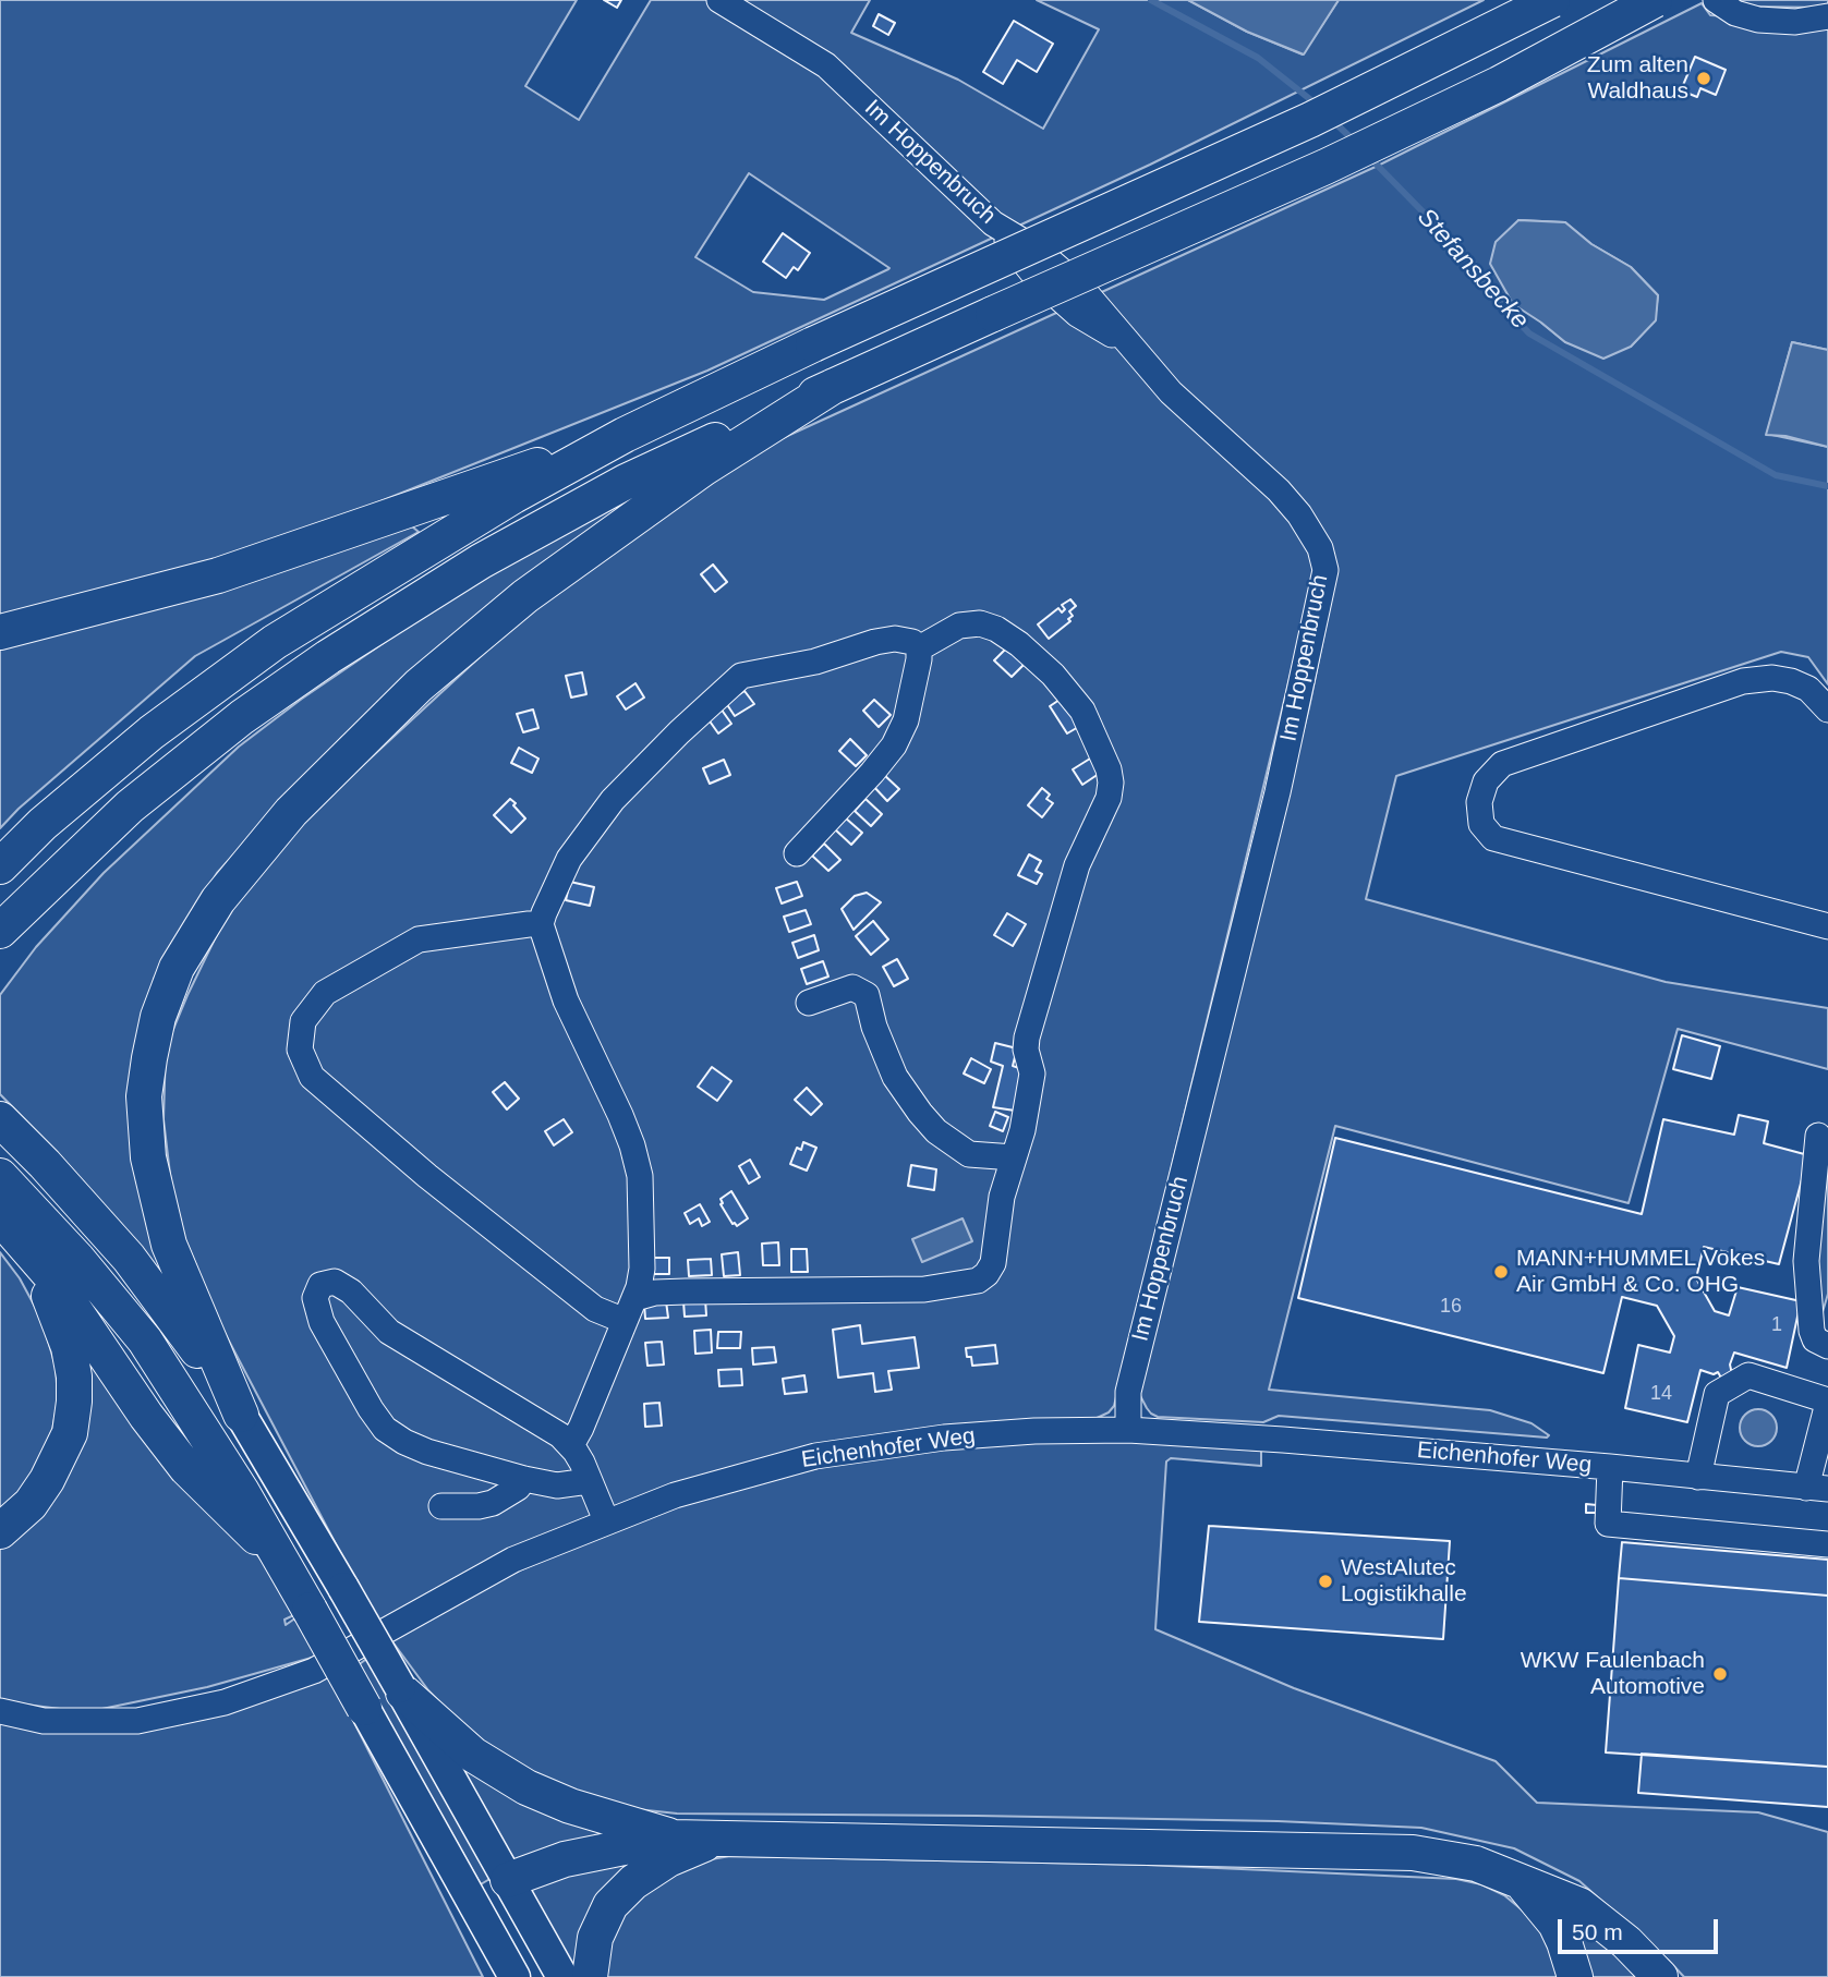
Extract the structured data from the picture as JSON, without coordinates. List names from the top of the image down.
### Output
{
  "streets": {
    "street": ["Im Hoppenbruch", "Eichenhofer Weg"]
  },
  "crossings": [
    ["Im Hoppenbruch", "Eichenhofer Weg"]
  ],
  "water": ["Stefansbecke"],
  "places": [
    "Zum alten Waldhaus",
    "MANN+HUMMEL Vokes Air GmbH & Co. OHG",
    "WestAlutec Logistikhalle",
    "WKW Faulenbach Automotive"
  ],
  "house_numbers": ["16", "1", "14"],
  "scale_bar": "50 m"
}
